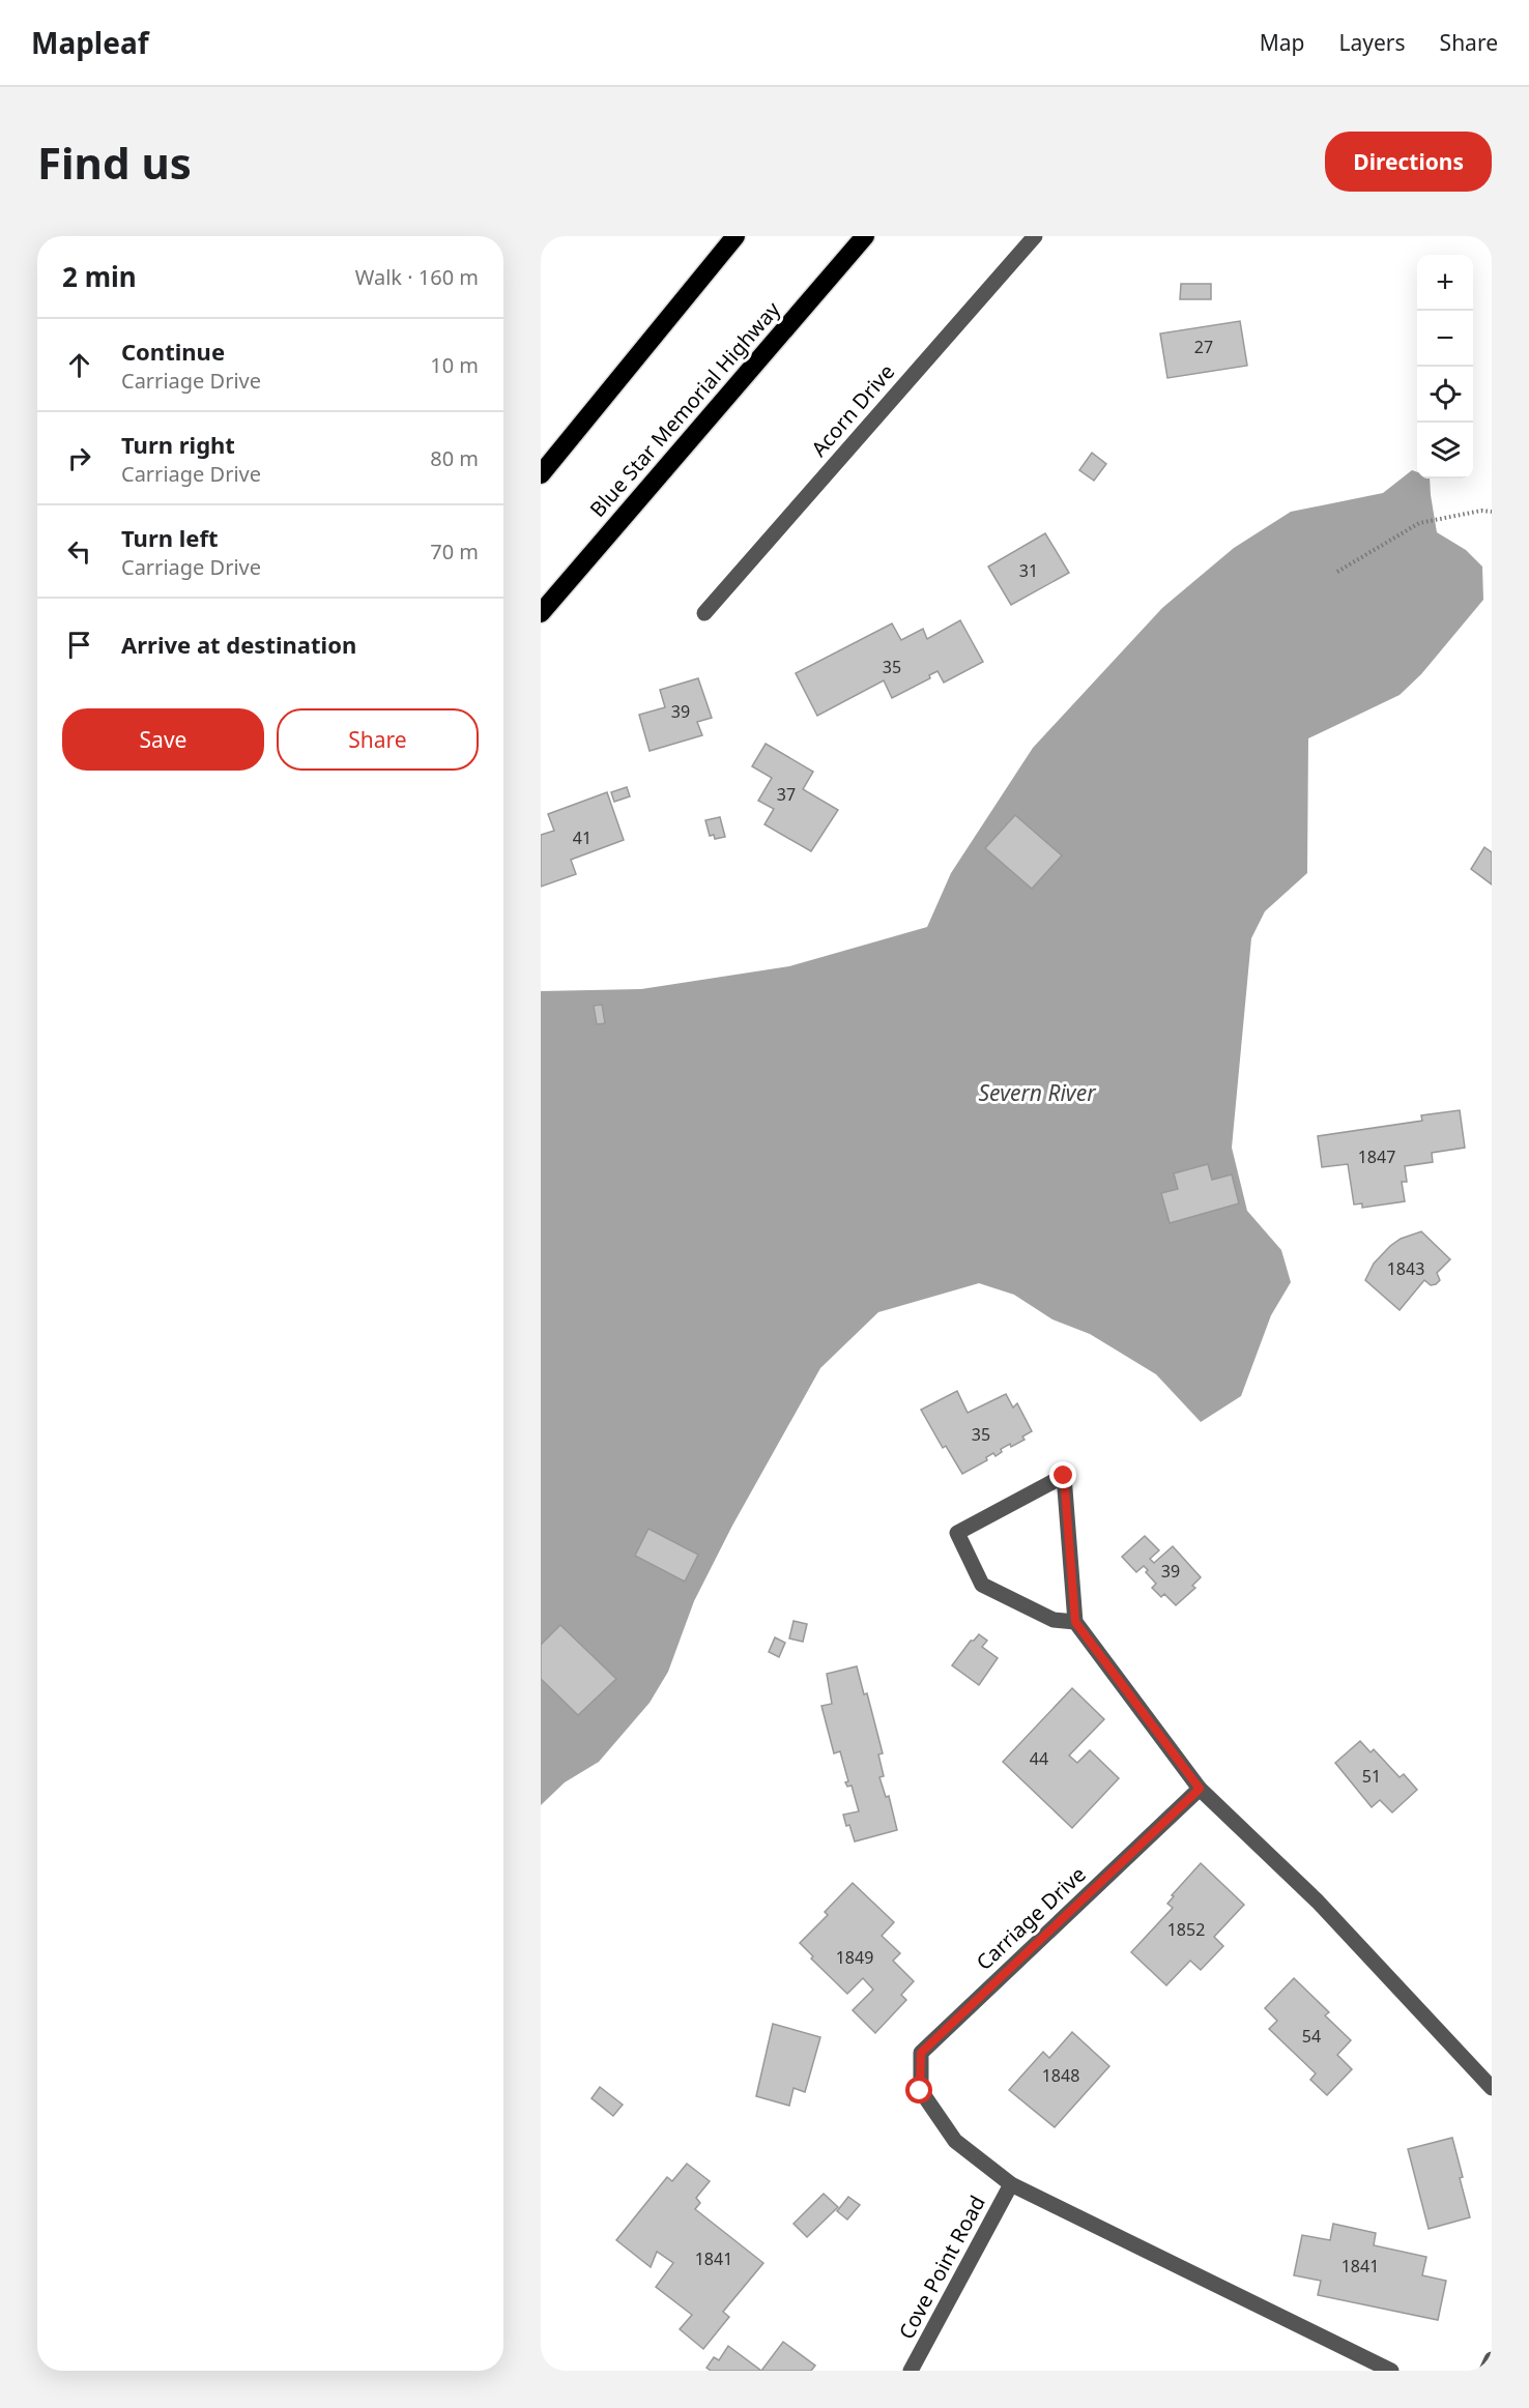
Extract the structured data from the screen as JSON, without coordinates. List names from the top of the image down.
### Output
{
  "streets": {
    "highway": ["Blue Star Memorial Highway"],
    "street": ["Acorn Drive", "Carriage Drive", "Cove Point Road"]
  },
  "crossings": [
    ["Carriage Drive", "Cove Point Road"]
  ],
  "water": ["Severn River"],
  "house_numbers": [
    "27",
    "31",
    "35",
    "39",
    "37",
    "41",
    "1847",
    "1843",
    "35",
    "39",
    "44",
    "51",
    "1852",
    "1849",
    "54",
    "1848",
    "1841",
    "1841"
  ],
  "page": {
    "header": "Mapleaf",
    "nav": ["Map", "Layers", "Share"],
    "buttons": [
      "Directions",
      ["Save", "Share"]
    ],
    "title": "Find us",
    "heading": ["2 min", "Walk · 160 m"],
    "map_buttons": ["+", "−"],
    "list": [
      ["Continue", "Carriage Drive", "10 m"],
      ["Turn right", "Carriage Drive", "80 m"],
      ["Turn left", "Carriage Drive", "70 m"],
      "Arrive at destination"
    ]
  }
}
